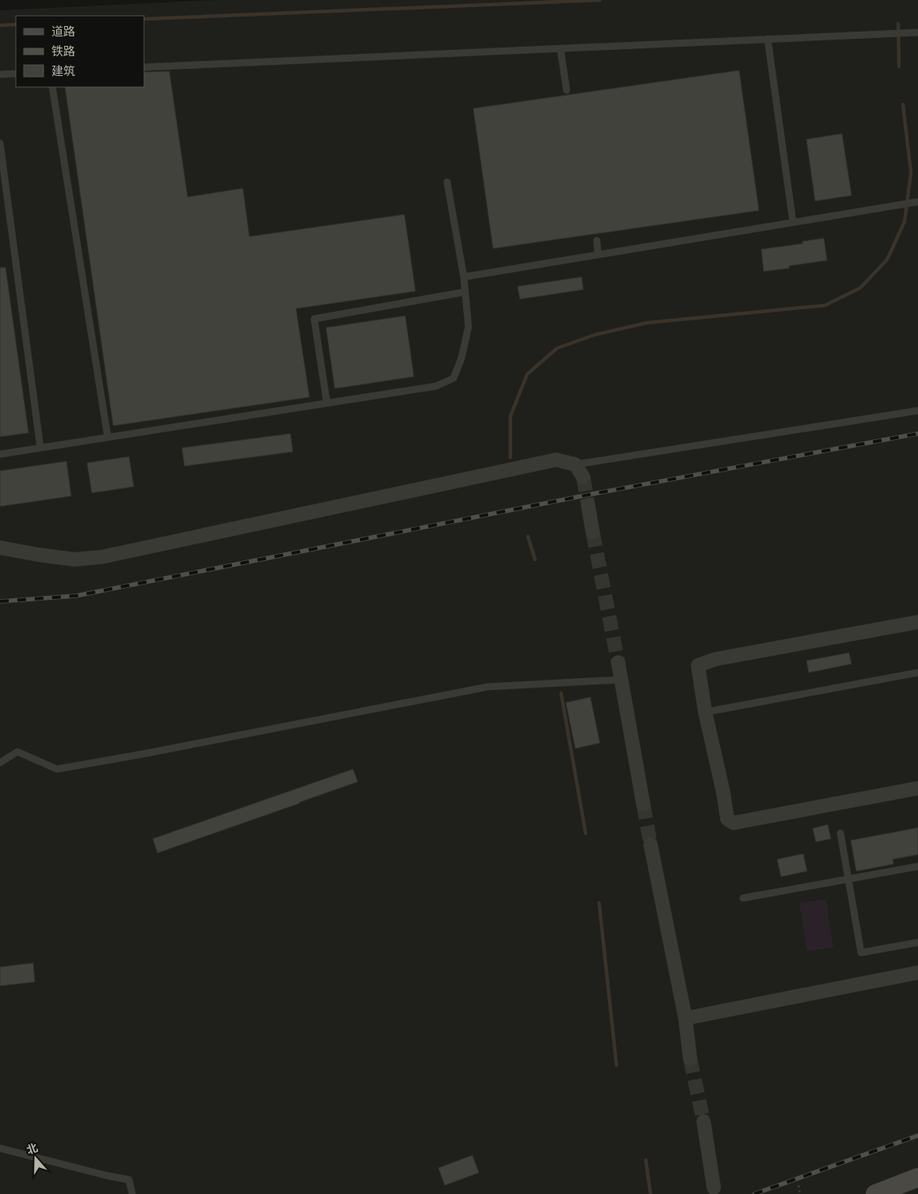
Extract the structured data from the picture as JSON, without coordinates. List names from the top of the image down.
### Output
{
  "legend": ["道路", "铁路", "建筑"],
  "north": "top"
}
